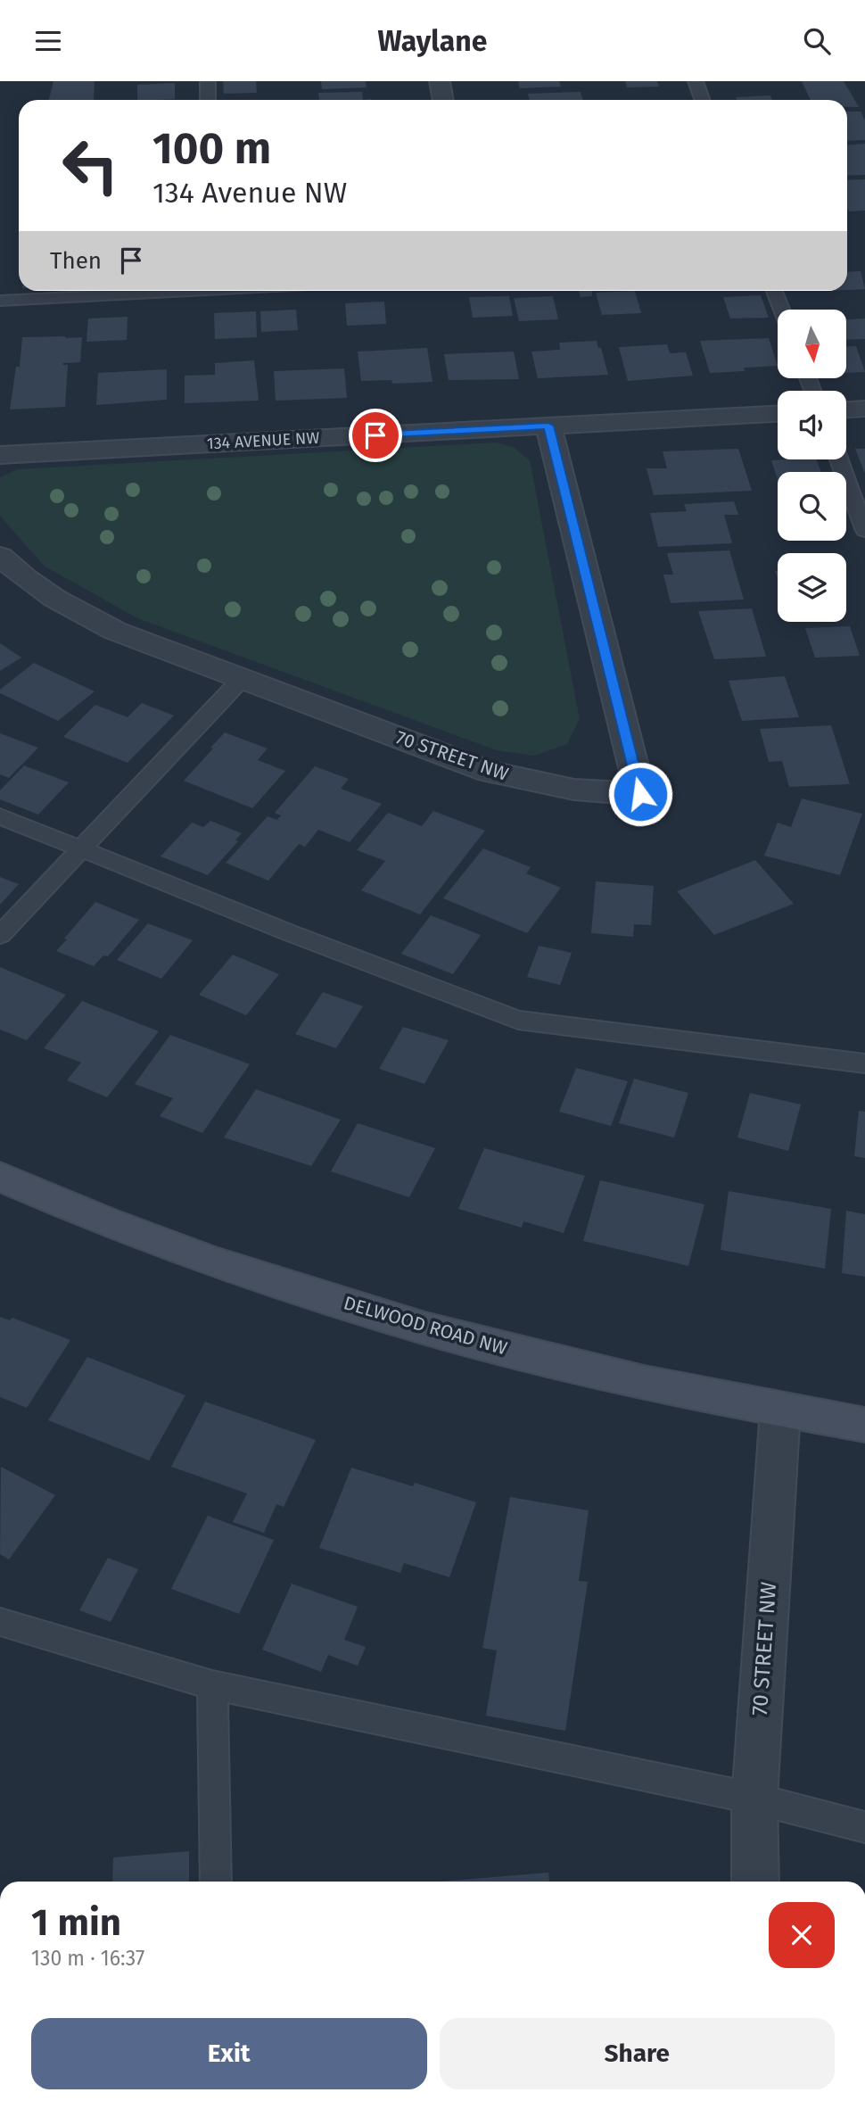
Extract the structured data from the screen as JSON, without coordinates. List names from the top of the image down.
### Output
{
  "streets": {
    "street": ["134 AVENUE NW", "70 STREET NW", "DELWOOD ROAD NW"]
  },
  "crossings": [
    ["134 AVENUE NW", "70 STREET NW"],
    ["70 STREET NW", "DELWOOD ROAD NW"]
  ],
  "north": "bottom",
  "page": {
    "header": "Waylane",
    "turn": ["100 m", "134 Avenue NW"],
    "then": "Then",
    "heading": ["1 min", "130 m · 16:37"],
    "buttons": ["Exit", "Share"]
  }
}
